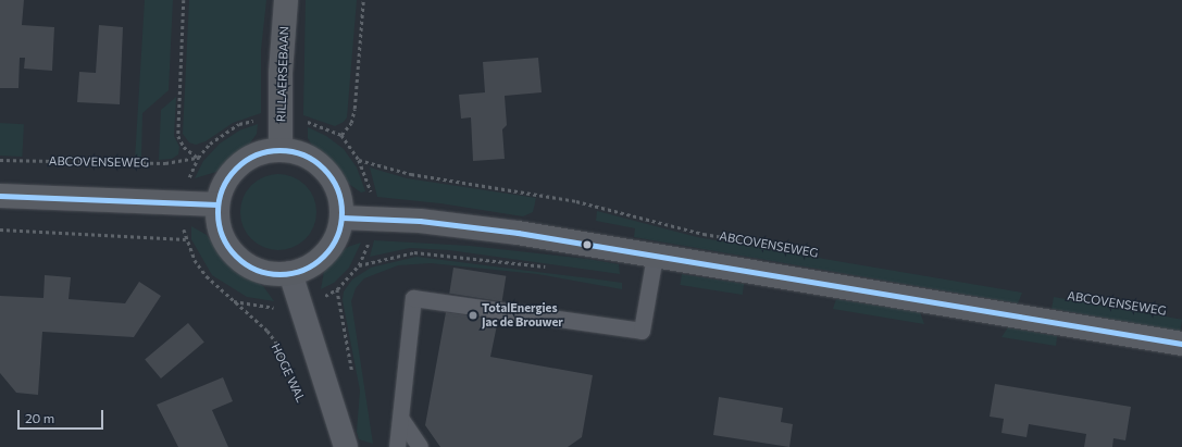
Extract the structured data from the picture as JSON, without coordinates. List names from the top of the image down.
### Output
{
  "streets": {
    "street": ["RILLAERSEBAAN"],
    "path": ["ABCOVENSEWEG", "HOGE WAL"]
  },
  "places": ["TotalEnergies Jac de Brouwer"],
  "scale_bar": "20 m"
}
